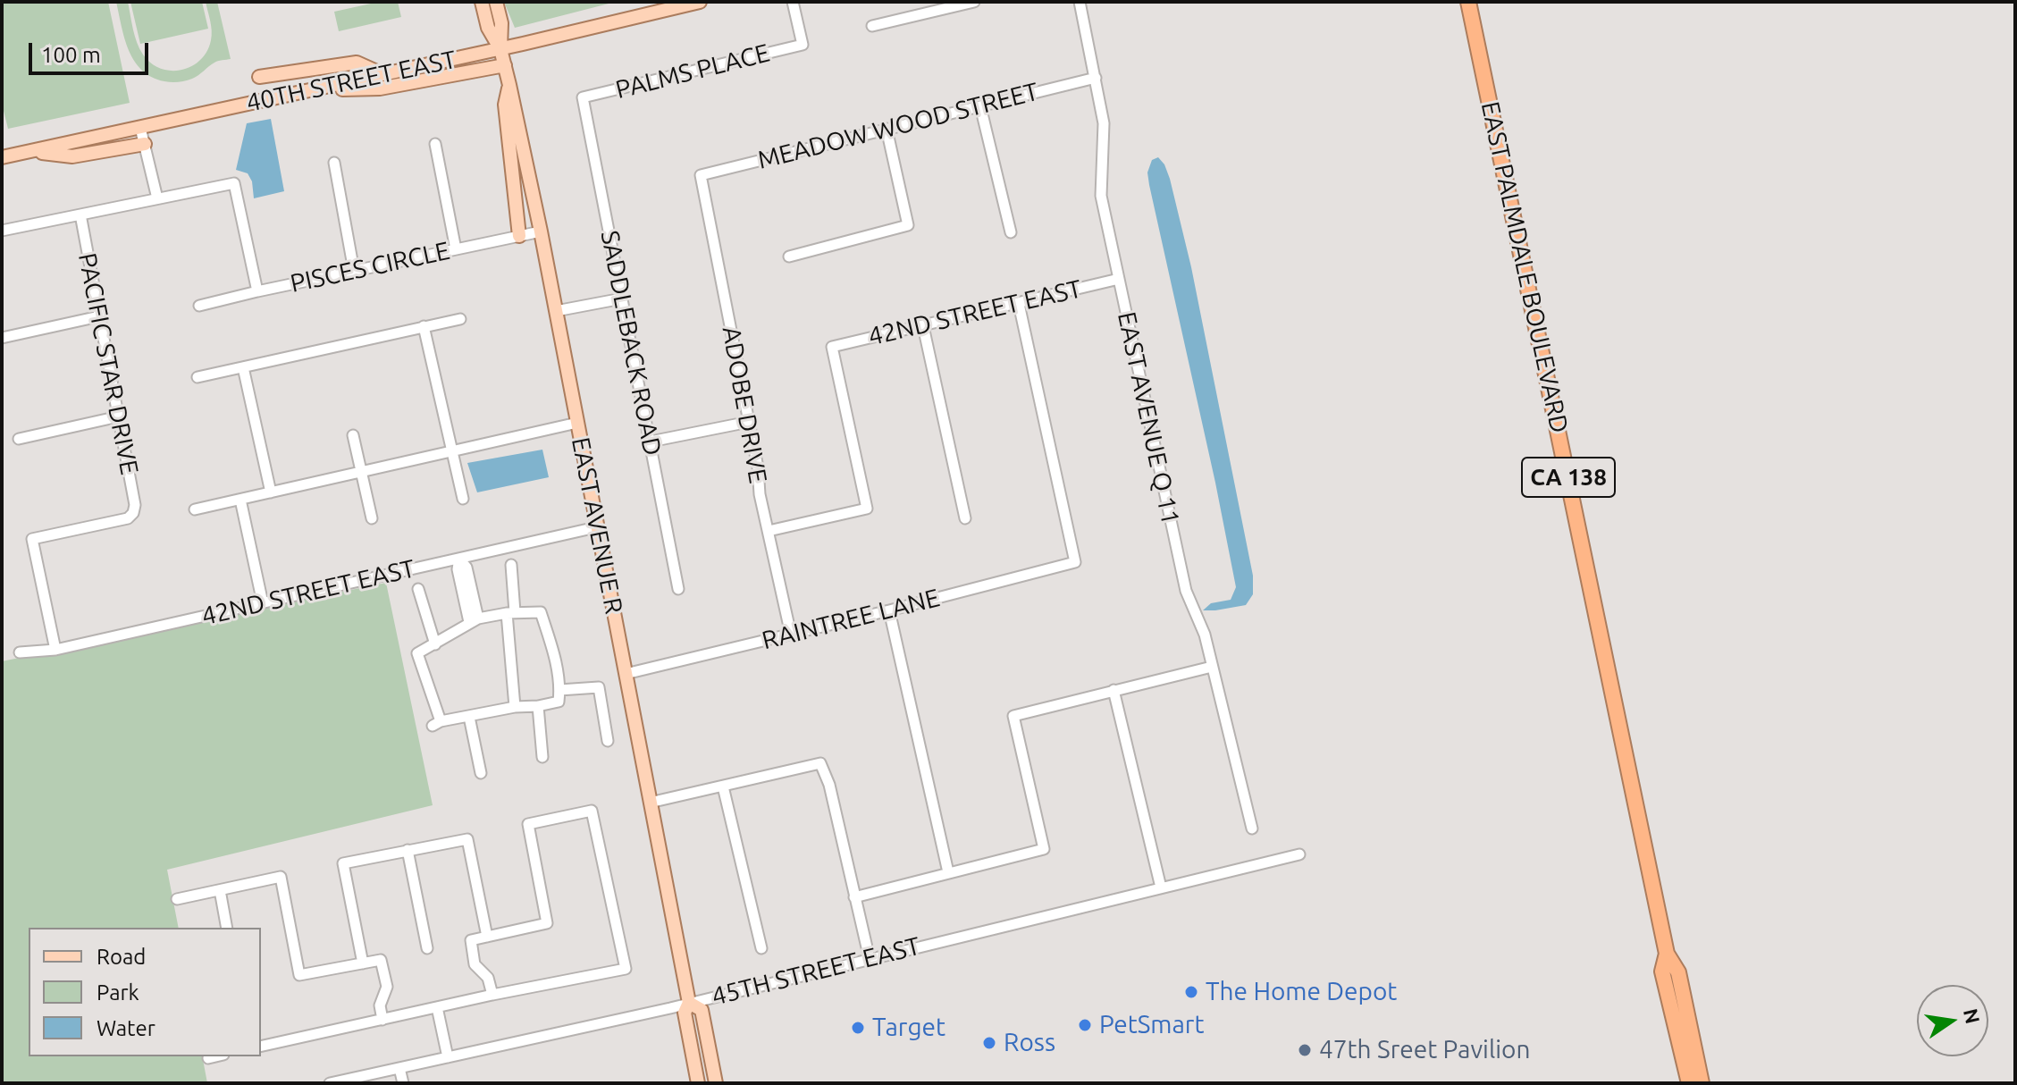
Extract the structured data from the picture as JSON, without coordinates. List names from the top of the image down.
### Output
{
  "streets": {
    "highway": ["EAST PALMDALE BOULEVARD", "CA 138"],
    "main road": ["40TH STREET EAST", "EAST AVENUE R"],
    "street": [
      "PALMS PLACE",
      "MEADOW WOOD STREET",
      "PISCES CIRCLE",
      "42ND STREET EAST",
      "SADDLEBACK ROAD",
      "PACIFIC STAR DRIVE",
      "ADOBE DRIVE",
      "EAST AVENUE Q 11",
      "RAINTREE LANE",
      "45TH STREET EAST"
    ]
  },
  "crossings": [
    ["PALMS PLACE", "SADDLEBACK ROAD"],
    ["40TH STREET EAST", "EAST AVENUE R"],
    ["MEADOW WOOD STREET", "ADOBE DRIVE"],
    ["MEADOW WOOD STREET", "EAST AVENUE Q 11"],
    ["PISCES CIRCLE", "EAST AVENUE R"],
    ["42ND STREET EAST", "PACIFIC STAR DRIVE"],
    ["42ND STREET EAST", "ADOBE DRIVE"],
    ["42ND STREET EAST", "EAST AVENUE Q 11"],
    ["42ND STREET EAST", "EAST AVENUE R"],
    ["42ND STREET EAST", "RAINTREE LANE"],
    ["ADOBE DRIVE", "RAINTREE LANE"],
    ["EAST AVENUE R", "RAINTREE LANE"],
    ["EAST AVENUE R", "45TH STREET EAST"]
  ],
  "places": [
    "The Home Depot",
    "PetSmart",
    "Target",
    "Ross",
    "47th Sreet Pavilion"
  ],
  "legend": ["Road", "Park", "Water"],
  "scale_bar": "100 m",
  "north": "right"
}
